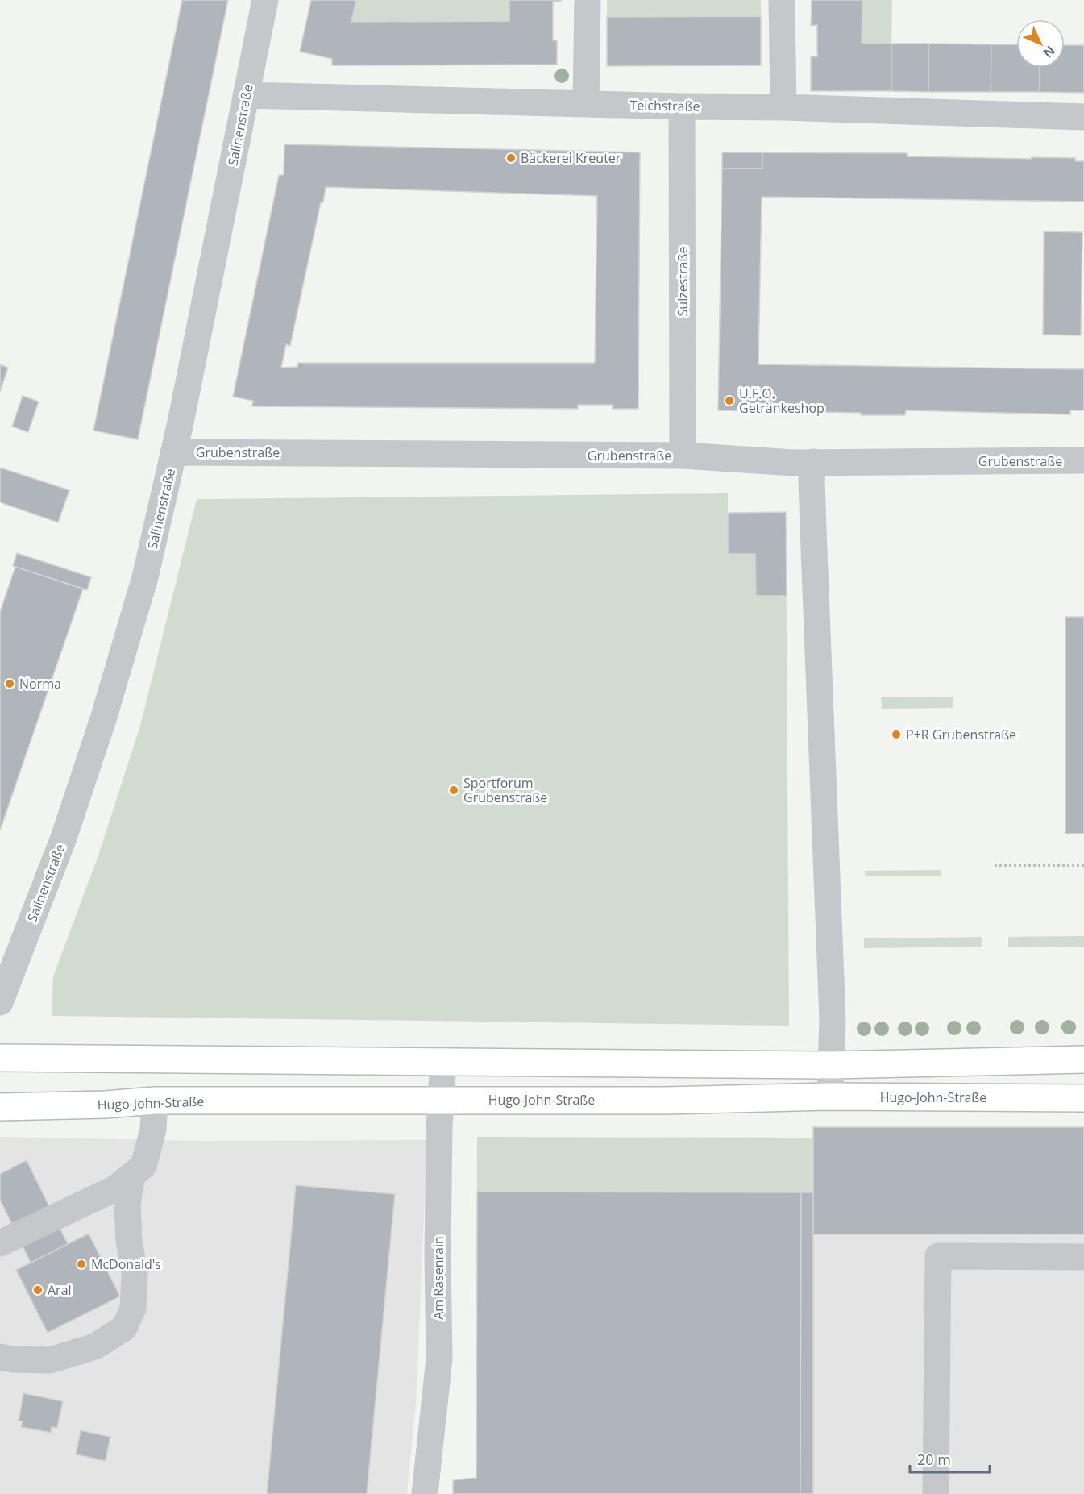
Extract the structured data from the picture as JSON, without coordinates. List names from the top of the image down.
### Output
{
  "streets": {
    "main road": ["Hugo-John-Straße"],
    "street": [
      "Teichstraße",
      "Salinenstraße",
      "Sulzestraße",
      "Grubenstraße",
      "Am Rasenrain"
    ]
  },
  "crossings": [
    ["Teichstraße", "Salinenstraße"],
    ["Teichstraße", "Sulzestraße"],
    ["Salinenstraße", "Grubenstraße"],
    ["Sulzestraße", "Grubenstraße"],
    ["Hugo-John-Straße", "Am Rasenrain"]
  ],
  "places": [
    "Bäckerei Kreuter",
    "U.F.O. Getränkeshop",
    "Norma",
    "P+R Grubenstraße",
    "Sportforum Grubenstraße",
    "McDonald's",
    "Aral"
  ],
  "scale_bar": "20 m",
  "north": "bottom right"
}
